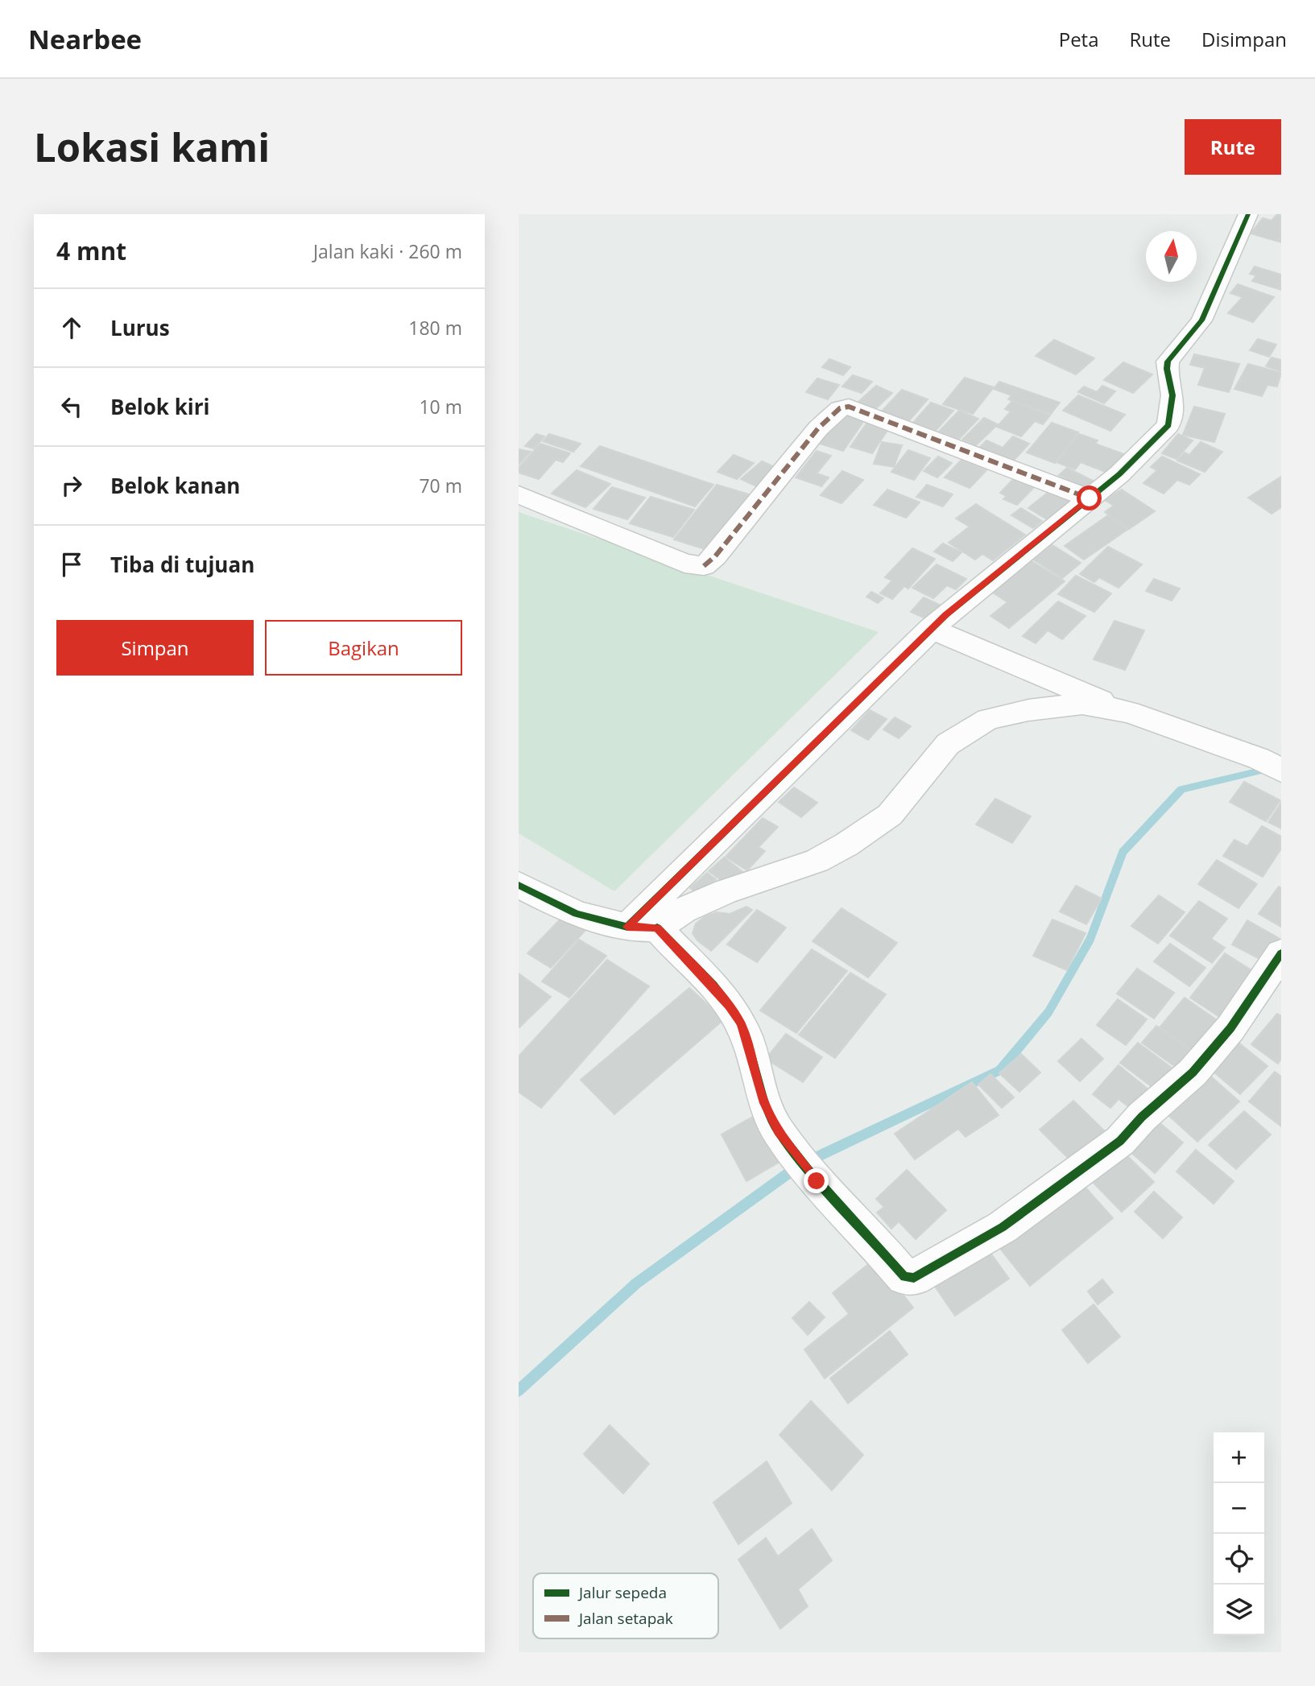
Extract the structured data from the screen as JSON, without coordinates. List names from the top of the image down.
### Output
{
  "legend": ["Jalur sepeda", "Jalan setapak"],
  "north": "top",
  "page": {
    "header": "Nearbee",
    "nav": ["Peta", "Rute", "Disimpan"],
    "buttons": [
      "Rute",
      ["Simpan", "Bagikan"]
    ],
    "title": "Lokasi kami",
    "heading": ["4 mnt", "Jalan kaki · 260 m"],
    "list": [
      ["Lurus", "180 m"],
      ["Belok kiri", "10 m"],
      ["Belok kanan", "70 m"],
      "Tiba di tujuan"
    ],
    "map_buttons": ["+", "−"]
  }
}
